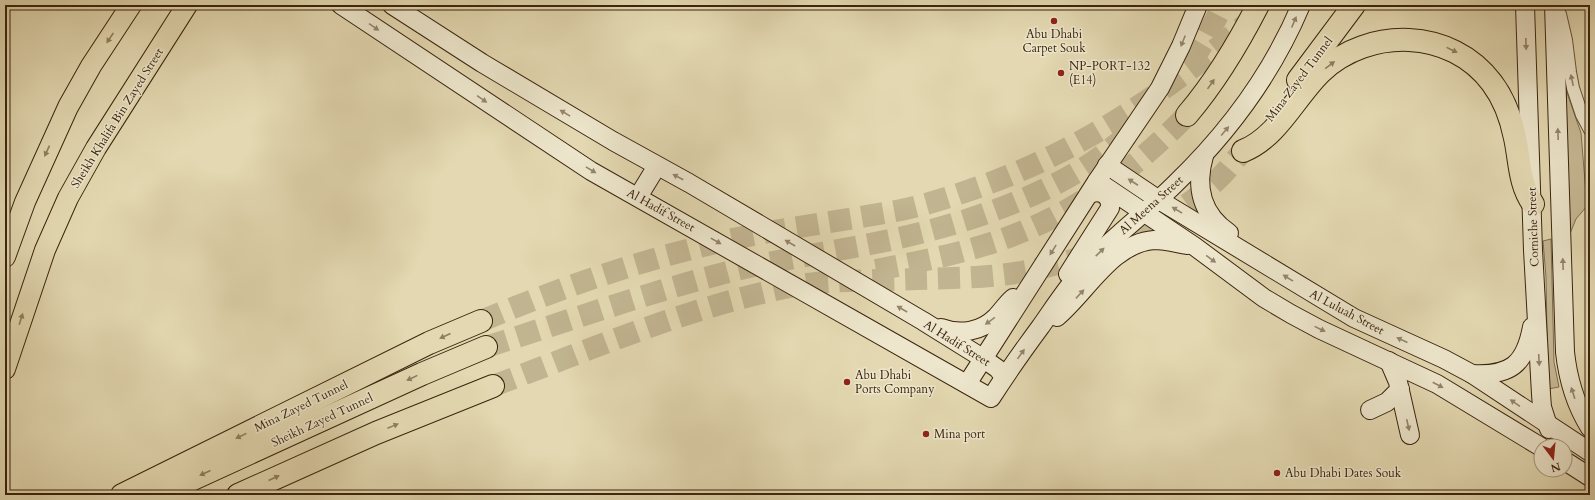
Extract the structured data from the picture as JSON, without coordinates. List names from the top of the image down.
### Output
{
  "streets": {
    "highway": ["Mina Zayed Tunnel", "Sheikh Zayed Tunnel"],
    "main road": ["Sheikh Khalifa Bin Zayed Street"],
    "street": [
      "Al Meena Street",
      "Al Hadif Street",
      "Corniche Street",
      "Al Luluah Street"
    ]
  },
  "crossings": [
    ["Mina Zayed Tunnel", "Corniche Street"],
    ["Al Meena Street", "Al Hadif Street"],
    ["Al Meena Street", "Al Luluah Street"],
    ["Corniche Street", "Al Luluah Street"]
  ],
  "places": [
    "Abu Dhabi Carpet Souk",
    "NP-PORT-132 (E14)",
    "Abu Dhabi Ports Company",
    "Mina port",
    "Abu Dhabi Dates Souk"
  ],
  "north": "bottom"
}
